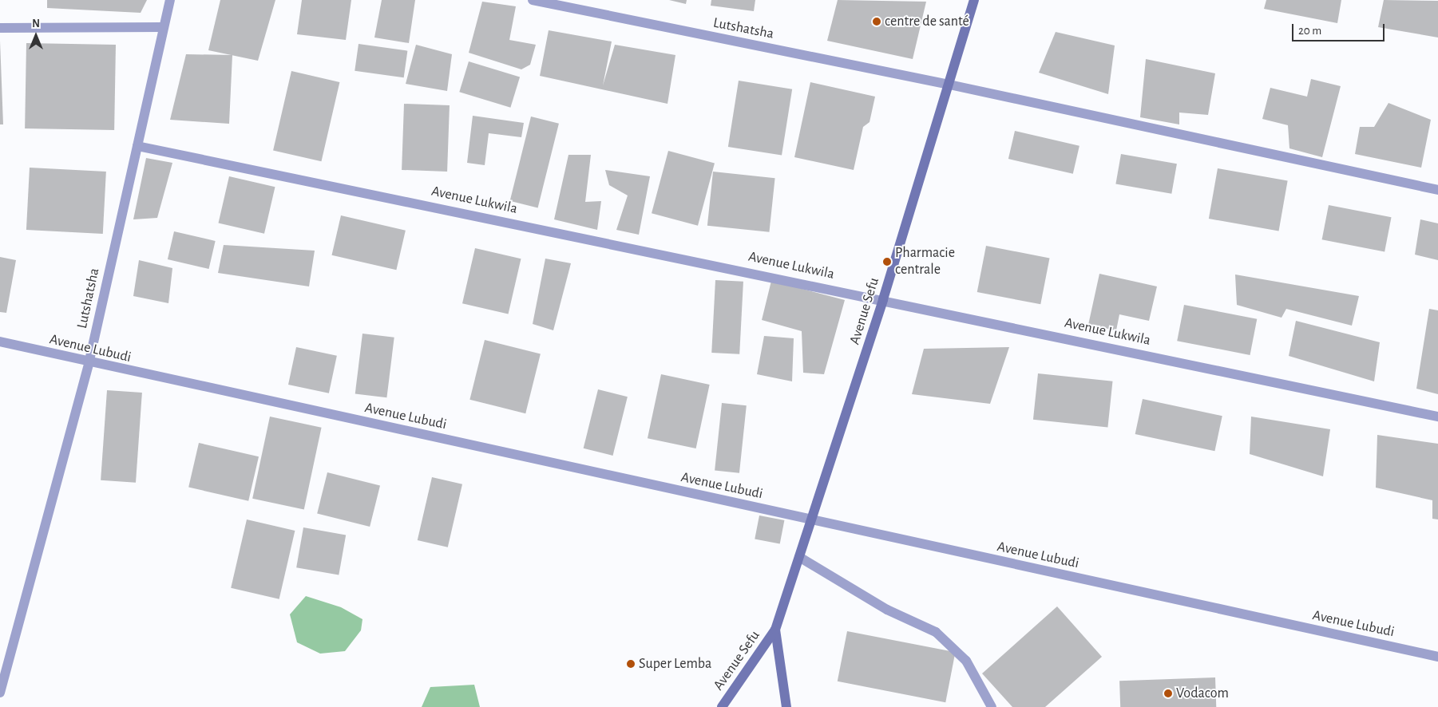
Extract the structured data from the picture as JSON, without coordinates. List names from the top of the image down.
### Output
{
  "streets": {
    "main road": ["Avenue Sefu"],
    "street": ["Lutshatsha", "Avenue Lukwila", "Avenue Lubudi"]
  },
  "crossings": [
    ["Lutshatsha", "Avenue Lukwila"],
    ["Lutshatsha", "Avenue Sefu"],
    ["Lutshatsha", "Avenue Lubudi"],
    ["Avenue Lukwila", "Avenue Sefu"],
    ["Avenue Sefu", "Avenue Lubudi"]
  ],
  "places": [
    "centre de santé",
    "Pharmacie centrale",
    "Super Lemba",
    "Vodacom"
  ],
  "scale_bar": "20 m",
  "north": "top"
}
